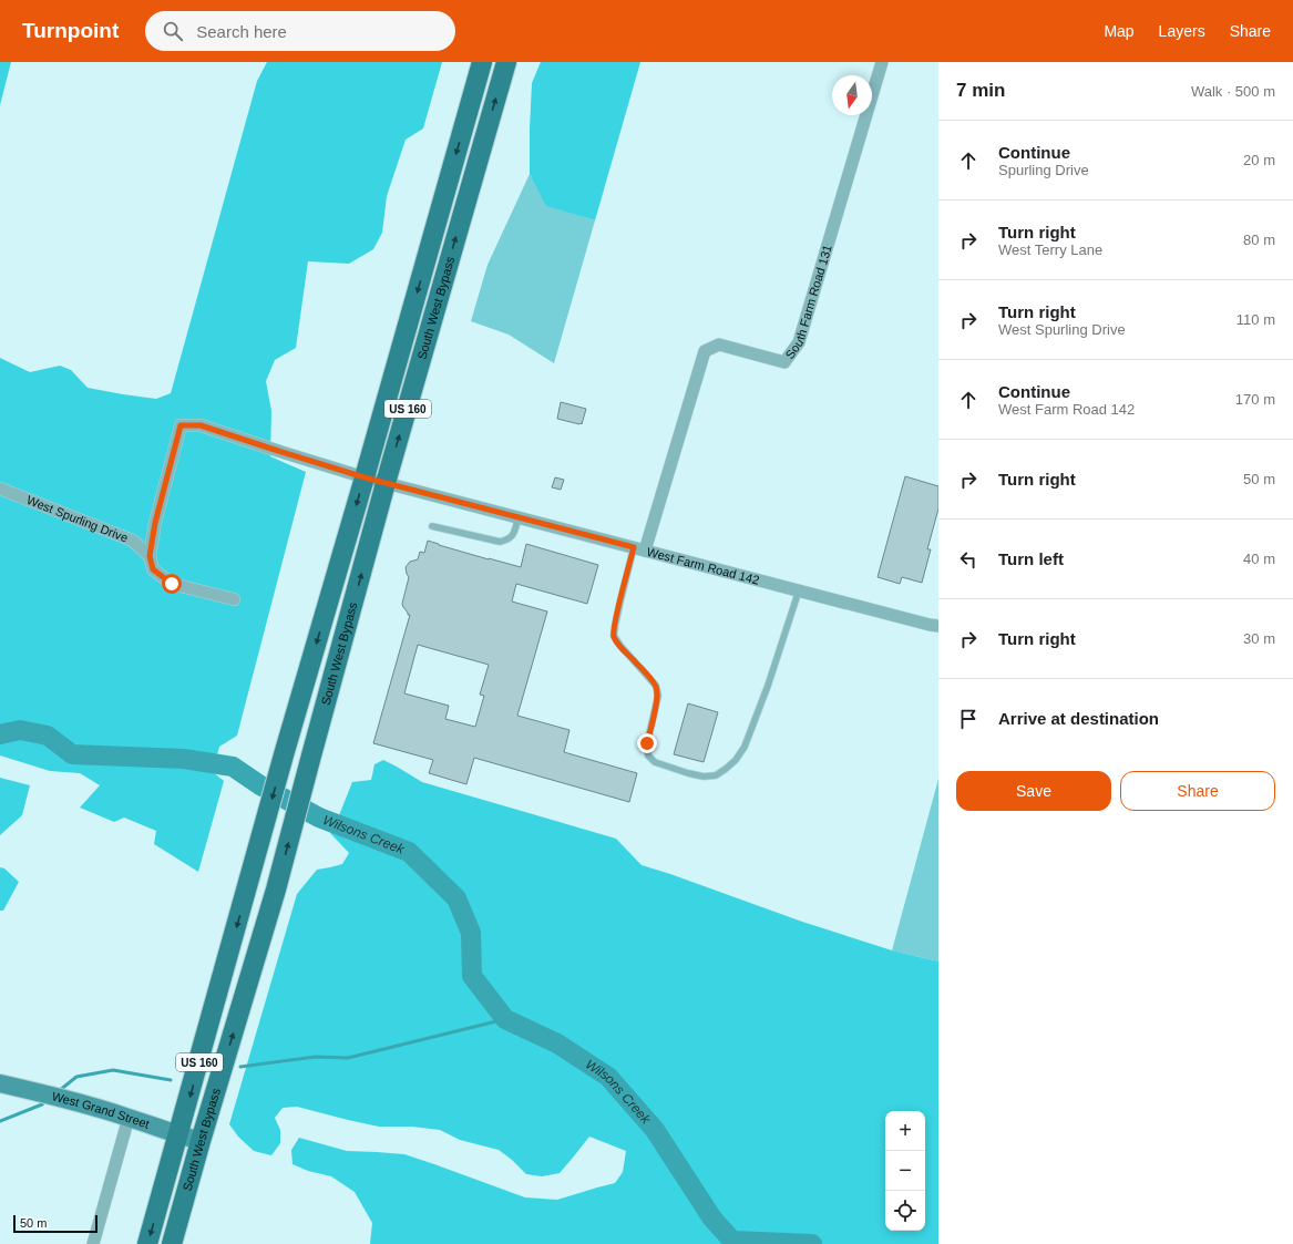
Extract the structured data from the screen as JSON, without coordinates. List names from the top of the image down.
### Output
{
  "streets": {
    "main road": ["South West Bypass", "US 160", "West Grand Street"],
    "street": ["South Farm Road 131", "West Spurling Drive", "West Farm Road 142"]
  },
  "crossings": [
    ["South Farm Road 131", "West Farm Road 142"],
    ["South West Bypass", "West Farm Road 142"],
    ["South West Bypass", "West Grand Street"]
  ],
  "water": ["Wilsons Creek"],
  "scale_bar": "50 m",
  "north": "bottom",
  "page": {
    "header": "Turnpoint",
    "search": "Search here",
    "nav": ["Map", "Layers", "Share"],
    "heading": ["7 min", "Walk · 500 m"],
    "list": [
      ["Continue", "Spurling Drive", "20 m"],
      ["Turn right", "West Terry Lane", "80 m"],
      ["Turn right", "West Spurling Drive", "110 m"],
      ["Continue", "West Farm Road 142", "170 m"],
      ["Turn right", "50 m"],
      ["Turn left", "40 m"],
      ["Turn right", "30 m"],
      "Arrive at destination"
    ],
    "buttons": ["Save", "Share"],
    "map_buttons": ["+", "−"],
    "scale": "50 m"
  }
}
